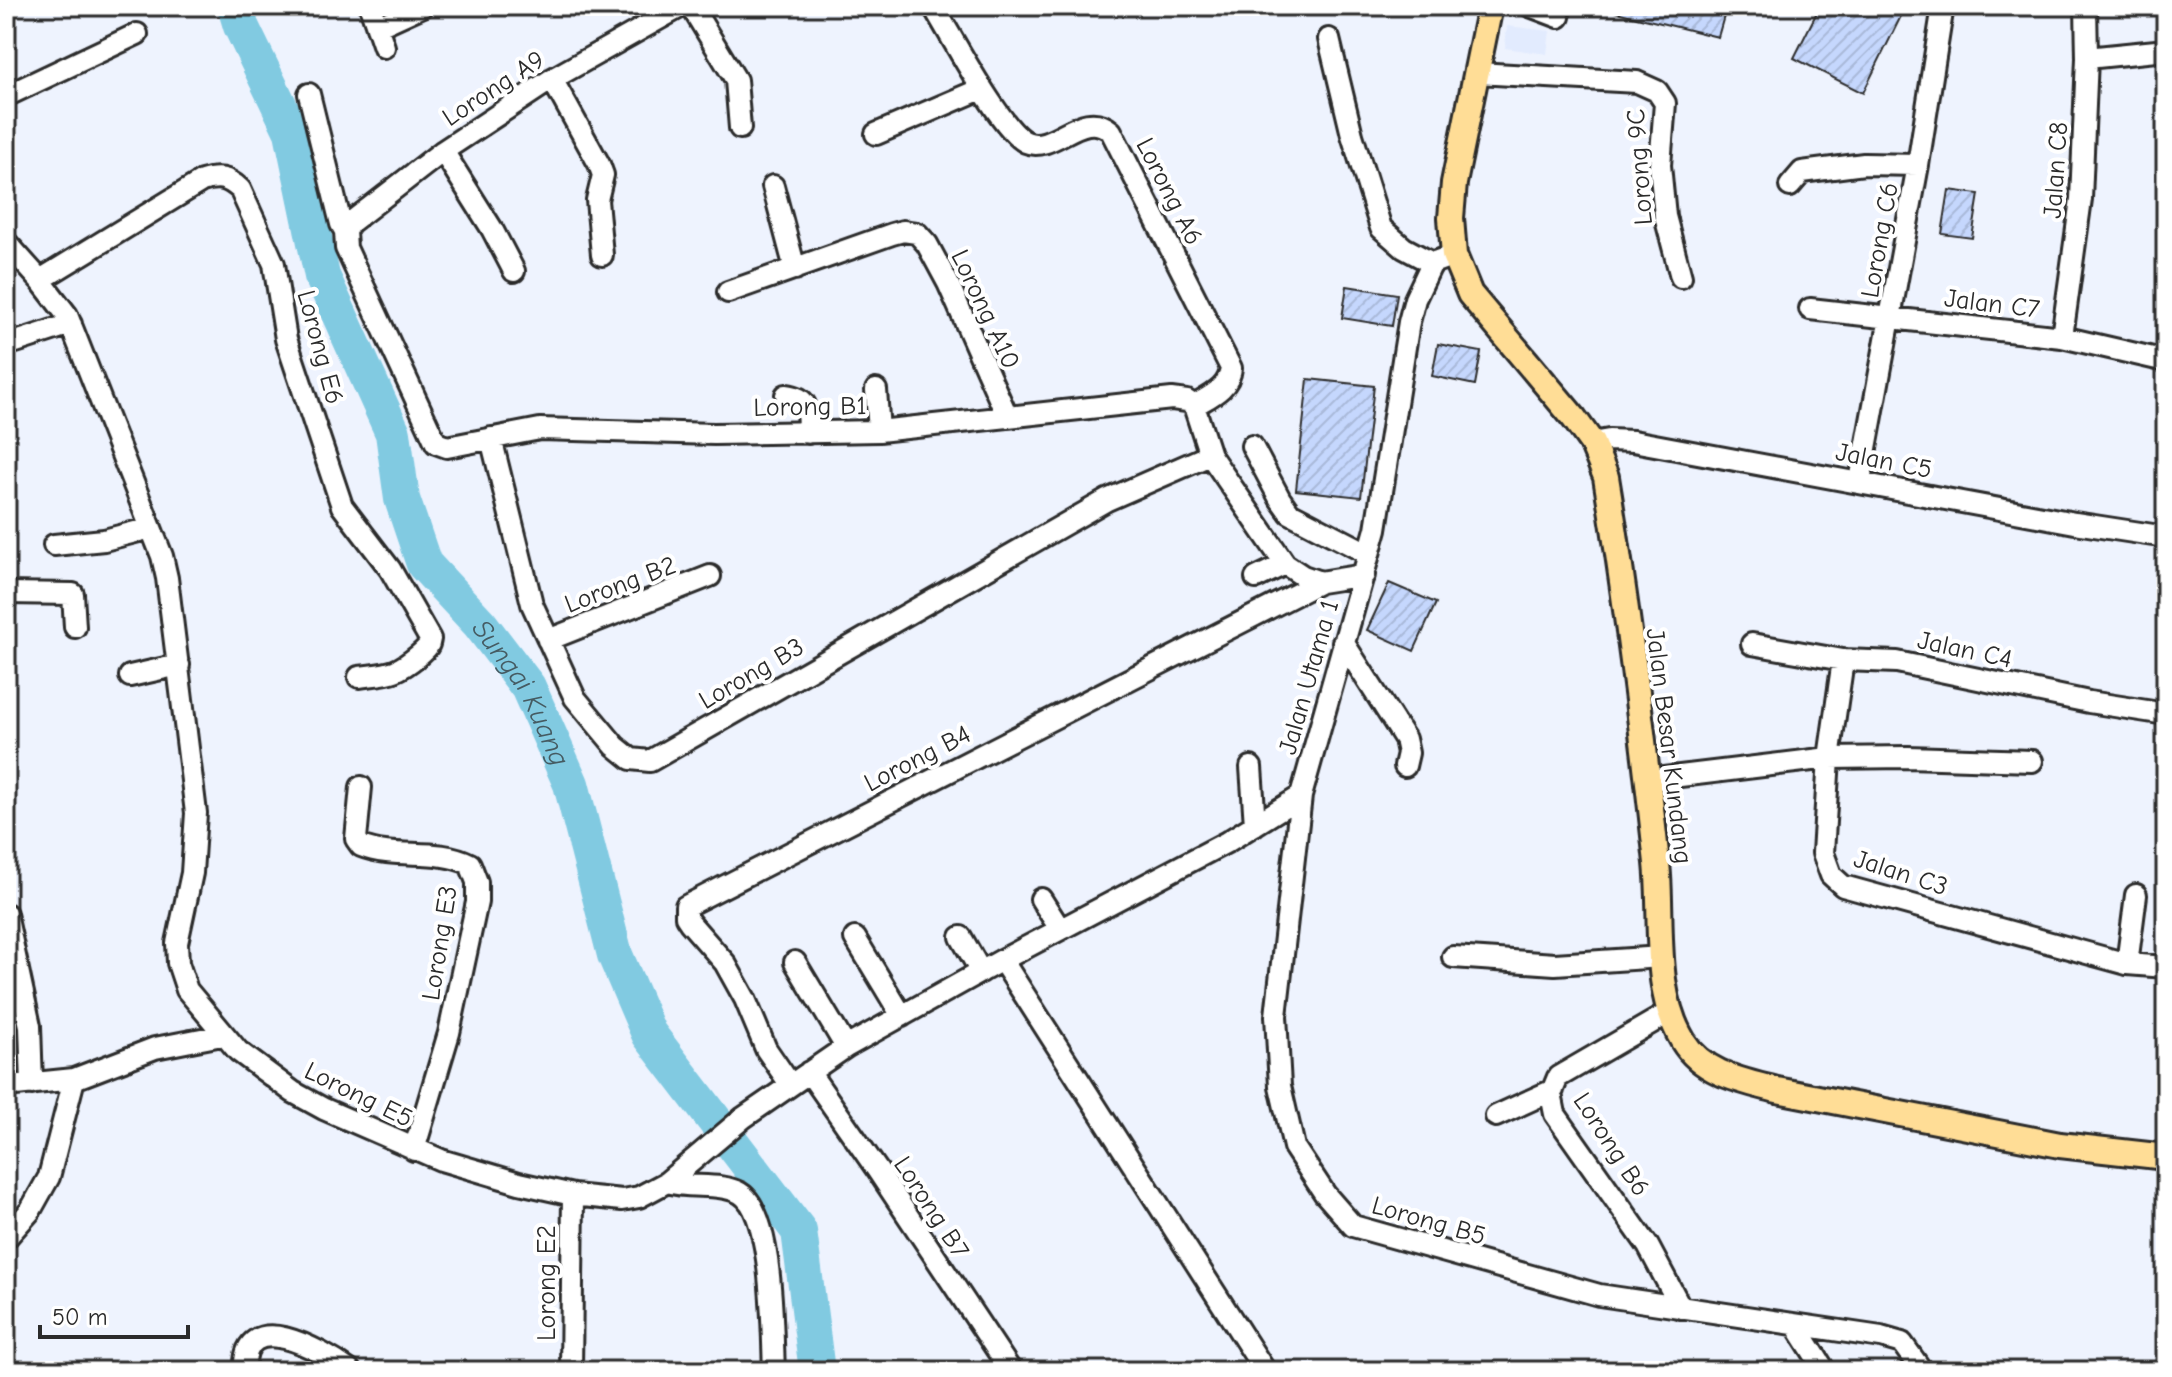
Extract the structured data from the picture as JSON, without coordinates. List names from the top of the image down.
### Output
{
  "streets": {
    "main road": ["Jalan Besar Kundang"],
    "street": [
      "Lorong A9",
      "Lorong 9C",
      "Jalan C8",
      "Lorong A6",
      "Lorong C6",
      "Jalan C7",
      "Lorong A10",
      "Lorong E6",
      "Lorong B1",
      "Jalan C5",
      "Lorong B2",
      "Jalan C4",
      "Lorong B3",
      "Jalan Utama 1",
      "Lorong B4",
      "Jalan C3",
      "Lorong E3",
      "Lorong E5",
      "Lorong B6",
      "Lorong B7",
      "Lorong B5",
      "Lorong E2"
    ]
  },
  "crossings": [
    ["Lorong A9", "Lorong B1"],
    ["Lorong 9C", "Jalan Besar Kundang"],
    ["Jalan C8", "Jalan C7"],
    ["Lorong A6", "Lorong B1"],
    ["Lorong C6", "Jalan C7"],
    ["Lorong C6", "Jalan C5"],
    ["Lorong A10", "Lorong B1"],
    ["Lorong E6", "Lorong E5"],
    ["Lorong B1", "Lorong B3"],
    ["Jalan C5", "Jalan Besar Kundang"],
    ["Lorong B2", "Lorong B3"],
    ["Jalan C4", "Jalan C3"],
    ["Jalan Utama 1", "Jalan Besar Kundang"],
    ["Jalan Utama 1", "Lorong B4"],
    ["Jalan Utama 1", "Lorong E5"],
    ["Jalan Utama 1", "Lorong B7"],
    ["Jalan Utama 1", "Lorong B5"],
    ["Jalan Besar Kundang", "Lorong B6"],
    ["Lorong E3", "Lorong E5"],
    ["Lorong E5", "Lorong E2"],
    ["Lorong B6", "Lorong B5"]
  ],
  "water": ["Sungai Kuang"],
  "scale_bar": "50 m"
}
